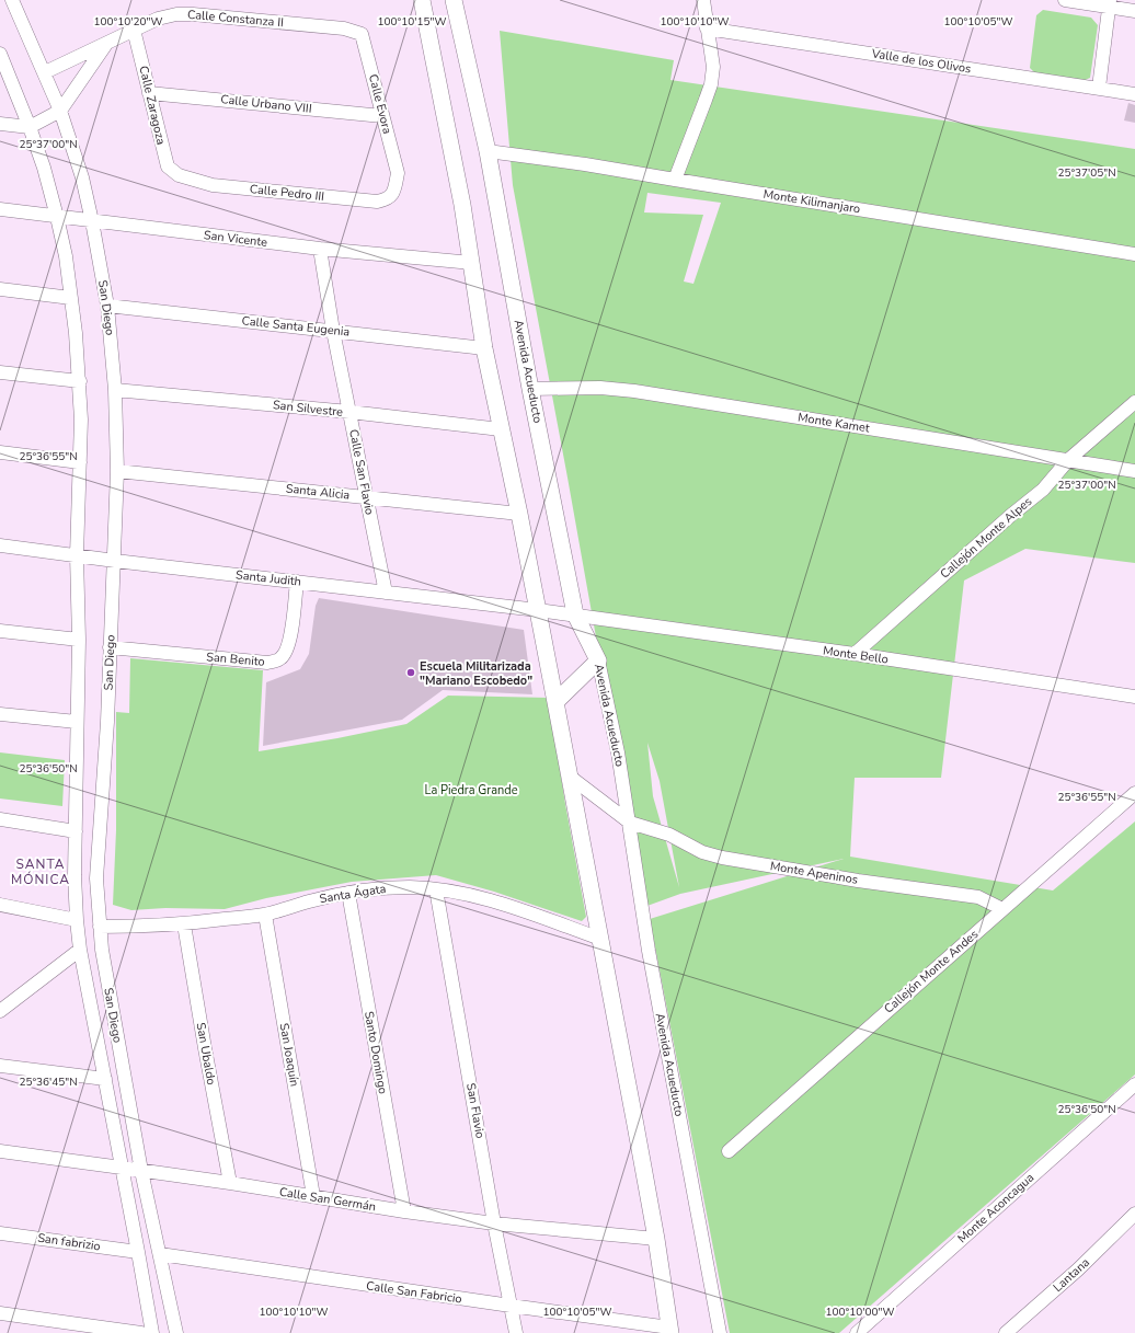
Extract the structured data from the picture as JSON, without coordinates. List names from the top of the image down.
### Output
{
  "streets": {
    "street": [
      "Calle Constanza II",
      "Valle de los Olivos",
      "Calle Urbano VIII",
      "Calle Evora",
      "Calle Zaragoza",
      "Calle Pedro III",
      "Monte Kilimanjaro",
      "San Vicente",
      "San Diego",
      "Calle Santa Eugenia",
      "Avenida Acueducto",
      "San Silvestre",
      "Monte Kamet",
      "Calle San Flavio",
      "Santa Alicia",
      "Callejón Monte Alpes",
      "Santa Judith",
      "Monte Bello",
      "San Benito",
      "Monte Apeninos",
      "Santa Ágata",
      "Callejón Monte Andes",
      "Santo Domingo",
      "San Ubaldo",
      "San Joaquín",
      "San Flavio",
      "Calle San Germán",
      "Monte Aconcagua",
      "San fabrizio",
      "Lantana",
      "Calle San Fabricio"
    ]
  },
  "crossings": [
    ["Calle Constanza II", "Calle Evora"],
    ["Calle Constanza II", "Calle Zaragoza"],
    ["Calle Constanza II", "San Diego"],
    ["Calle Urbano VIII", "Calle Evora"],
    ["Calle Urbano VIII", "Calle Zaragoza"],
    ["Calle Evora", "Calle Pedro III"],
    ["Calle Zaragoza", "Calle Pedro III"],
    ["Monte Kilimanjaro", "Avenida Acueducto"],
    ["San Vicente", "San Diego"],
    ["San Vicente", "Calle San Flavio"],
    ["San Diego", "Calle Santa Eugenia"],
    ["San Diego", "San Silvestre"],
    ["San Diego", "Santa Alicia"],
    ["San Diego", "Santa Judith"],
    ["San Diego", "San Benito"],
    ["San Diego", "Santa Ágata"],
    ["San Diego", "Calle San Germán"],
    ["San Diego", "San fabrizio"],
    ["San Diego", "Calle San Fabricio"],
    ["Calle Santa Eugenia", "Calle San Flavio"],
    ["Avenida Acueducto", "Monte Kamet"],
    ["Avenida Acueducto", "Monte Bello"],
    ["Avenida Acueducto", "Monte Apeninos"],
    ["San Silvestre", "Calle San Flavio"],
    ["Monte Kamet", "Callejón Monte Alpes"],
    ["Calle San Flavio", "Santa Alicia"],
    ["Calle San Flavio", "Santa Judith"],
    ["Callejón Monte Alpes", "Monte Bello"],
    ["Santa Judith", "Monte Bello"],
    ["Santa Judith", "San Benito"],
    ["Monte Apeninos", "Callejón Monte Andes"],
    ["Santa Ágata", "Santo Domingo"],
    ["Santa Ágata", "San Ubaldo"],
    ["Santa Ágata", "San Joaquín"],
    ["Santa Ágata", "San Flavio"],
    ["Santo Domingo", "Calle San Germán"],
    ["San Ubaldo", "Calle San Germán"],
    ["San Joaquín", "Calle San Germán"],
    ["San Flavio", "Calle San Germán"],
    ["San Flavio", "Calle San Fabricio"]
  ],
  "districts": ["SANTA MÓNICA"],
  "parks": ["La Piedra Grande"],
  "places": ["Escuela Militarizada \"Mariano Escobedo\""],
  "coordinates": [
    "100°10'20\"W",
    "100°10'15\"W",
    "100°10'10\"W",
    "100°10'05\"W",
    "25°37'00\"N",
    "25°37'05\"N",
    "25°36'55\"N",
    "25°36'50\"N",
    "25°36'45\"N",
    "100°10'00\"W"
  ]
}
